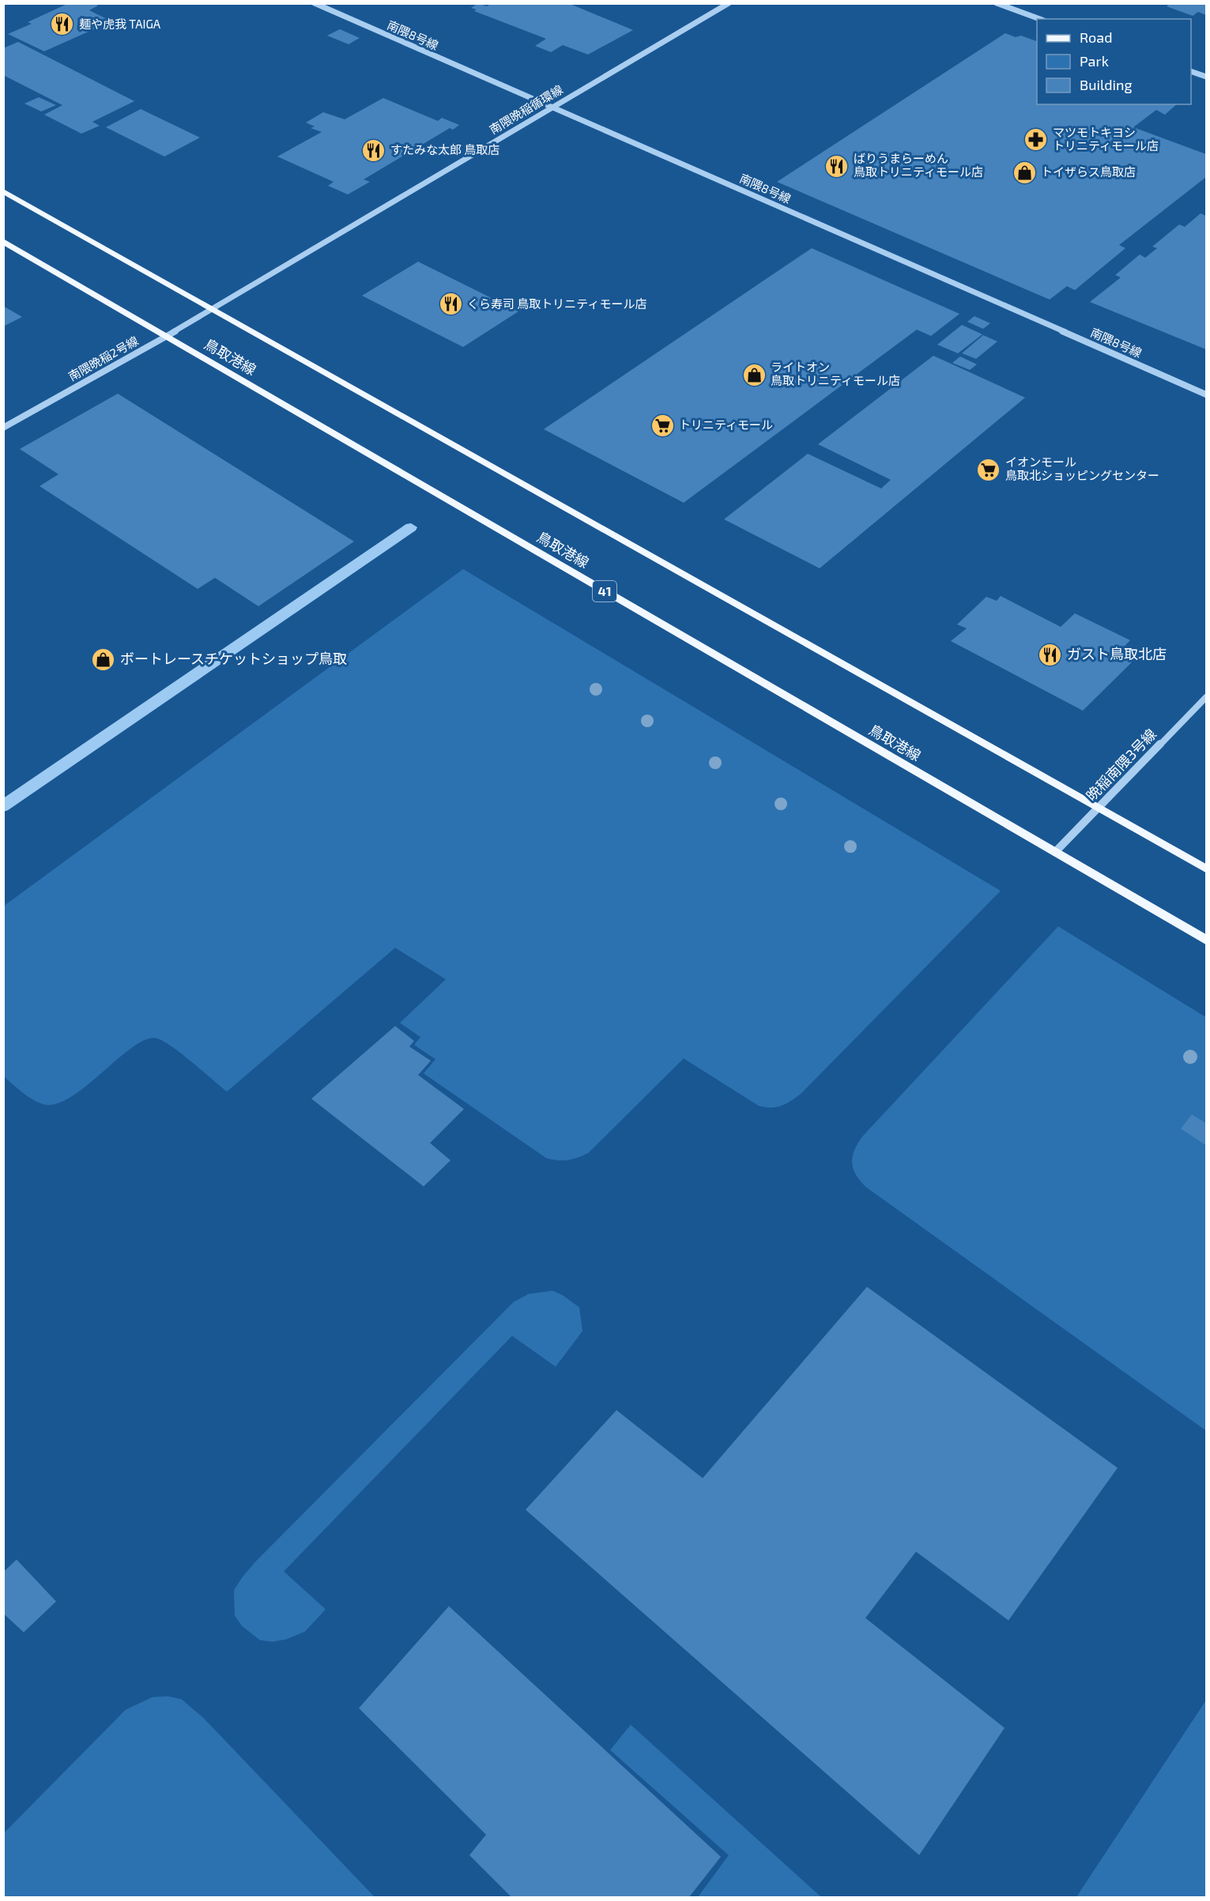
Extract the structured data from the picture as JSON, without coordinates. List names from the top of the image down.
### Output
{
  "streets": {
    "main road": ["鳥取港線", "41"],
    "street": [
      "南隈8号線",
      "南隈晩稲循環線",
      "南隈晩稲2号線",
      "晩稲南隈3号線"
    ]
  },
  "crossings": [
    ["南隈8号線", "南隈晩稲循環線"],
    ["南隈晩稲循環線", "南隈晩稲2号線"],
    ["鳥取港線", "南隈晩稲2号線"],
    ["鳥取港線", "晩稲南隈3号線"]
  ],
  "places": {
    "restaurant": [
      "麺や虎我 TAIGA",
      "すたみな太郎 鳥取店",
      "ばりうまらーめん 鳥取トリニティモール店",
      "くら寿司 鳥取トリニティモール店",
      "ガスト鳥取北店"
    ],
    "pharmacy": ["マツモトキヨシ トリニティモール店"],
    "shop": ["トイザらス鳥取店", "ライトオン 鳥取トリニティモール店", "ボートレースチケットショップ鳥取"],
    "supermarket": ["トリニティモール", "イオンモール 鳥取北ショッピングセンター"]
  },
  "legend": ["Road", "Park", "Building"]
}
